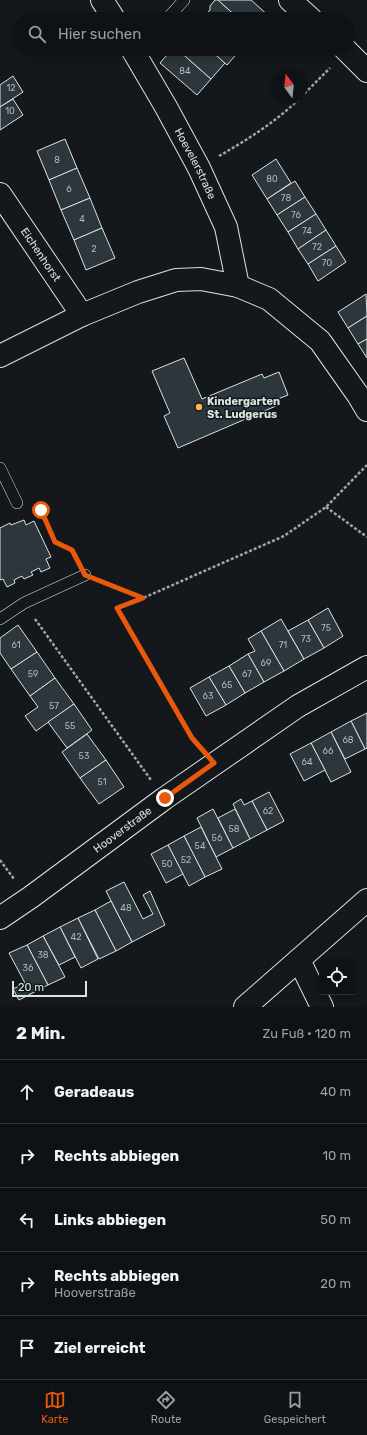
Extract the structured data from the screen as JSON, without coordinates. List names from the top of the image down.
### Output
{
  "streets": {
    "street": ["Hoevelerstraße", "Eichenhorst", "Hooverstraße"]
  },
  "places": ["Kindergarten St. Ludgerus"],
  "house_numbers": [
    "84",
    "12",
    "10",
    "8",
    "80",
    "6",
    "78",
    "76",
    "4",
    "74",
    "72",
    "2",
    "70",
    "75",
    "73",
    "61",
    "71",
    "69",
    "59",
    "67",
    "65",
    "63",
    "57",
    "55",
    "68",
    "66",
    "53",
    "64",
    "51",
    "62",
    "58",
    "56",
    "54",
    "52",
    "50",
    "48",
    "42",
    "38",
    "36"
  ],
  "scale_bar": "20 m",
  "north": "top",
  "page": {
    "search": "Hier suchen",
    "scale": "20 m",
    "heading": ["2 Min.", "Zu Fuß · 120 m"],
    "list": [
      ["Geradeaus", "40 m"],
      ["Rechts abbiegen", "10 m"],
      ["Links abbiegen", "50 m"],
      ["Rechts abbiegen", "Hooverstraße", "20 m"],
      "Ziel erreicht"
    ],
    "nav": ["Karte", "Route", "Gespeichert"]
  }
}
